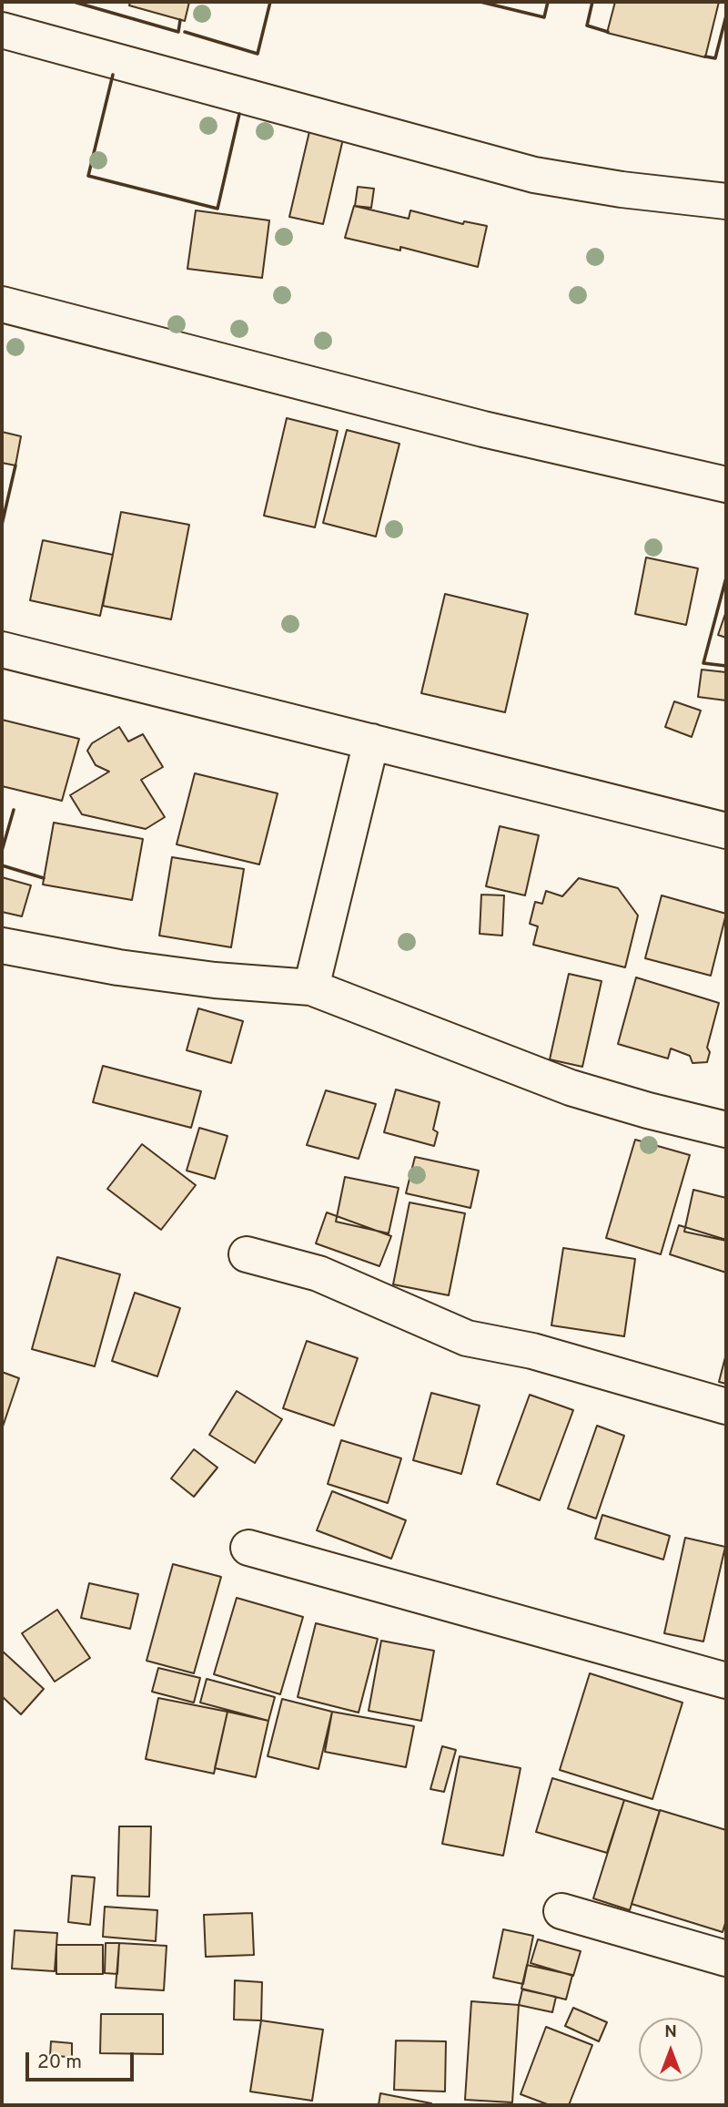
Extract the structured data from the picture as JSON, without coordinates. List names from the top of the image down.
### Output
{
  "scale_bar": "20 m",
  "north": "top"
}
